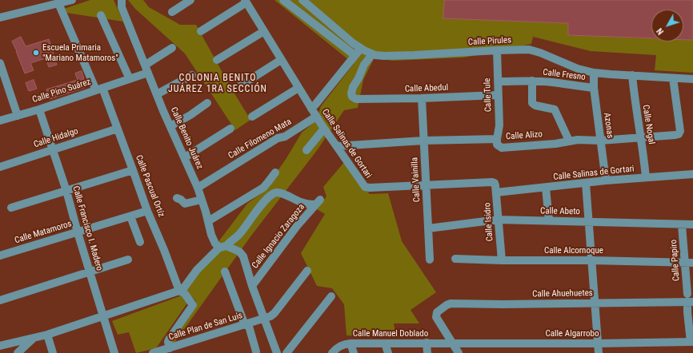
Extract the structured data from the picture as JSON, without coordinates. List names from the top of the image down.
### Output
{
  "streets": {
    "street": [
      "Calle Pirules",
      "Calle Fresno",
      "Calle Abedul",
      "Calle Pino Suárez",
      "Calle Tule",
      "Calle Nogal",
      "Azonas",
      "Calle Alizo",
      "Calle Hidalgo",
      "Calle Benito Juárez",
      "Calle Filomeno Mata",
      "Calle Salinas de Gortari",
      "Calle Vainilla",
      "Calle Pascual Ortíz",
      "Calle Abeto",
      "Calle Isidro",
      "Calle Francisco I. Madero",
      "Calle Matamoros",
      "Calle Ignacio Zaragoza",
      "Calle Alcornoque",
      "Calle Papiro",
      "Calle Ahuehuetes",
      "Calle Plan de San Luis",
      "Calle Manuel Doblado",
      "Calle Algarrobo"
    ]
  },
  "crossings": [
    ["Calle Pirules", "Calle Abedul"],
    ["Calle Pirules", "Calle Tule"],
    ["Calle Pirules", "Calle Nogal"],
    ["Calle Pirules", "Azonas"],
    ["Calle Pirules", "Calle Alizo"],
    ["Calle Fresno", "Calle Tule"],
    ["Calle Fresno", "Azonas"],
    ["Calle Fresno", "Calle Alizo"],
    ["Calle Abedul", "Calle Tule"],
    ["Calle Abedul", "Calle Vainilla"],
    ["Calle Pino Suárez", "Calle Benito Juárez"],
    ["Calle Pino Suárez", "Calle Pascual Ortíz"],
    ["Calle Pino Suárez", "Calle Francisco I. Madero"],
    ["Calle Tule", "Calle Alizo"],
    ["Calle Nogal", "Calle Alizo"],
    ["Calle Nogal", "Calle Salinas de Gortari"],
    ["Azonas", "Calle Alizo"],
    ["Azonas", "Calle Salinas de Gortari"],
    ["Calle Alizo", "Calle Salinas de Gortari"],
    ["Calle Alizo", "Calle Vainilla"],
    ["Calle Hidalgo", "Calle Pascual Ortíz"],
    ["Calle Hidalgo", "Calle Francisco I. Madero"],
    ["Calle Benito Juárez", "Calle Filomeno Mata"],
    ["Calle Benito Juárez", "Calle Ignacio Zaragoza"],
    ["Calle Filomeno Mata", "Calle Salinas de Gortari"],
    ["Calle Salinas de Gortari", "Calle Vainilla"],
    ["Calle Salinas de Gortari", "Calle Isidro"],
    ["Calle Vainilla", "Calle Abeto"],
    ["Calle Pascual Ortíz", "Calle Matamoros"],
    ["Calle Abeto", "Calle Isidro"],
    ["Calle Abeto", "Calle Papiro"],
    ["Calle Isidro", "Calle Alcornoque"],
    ["Calle Francisco I. Madero", "Calle Matamoros"],
    ["Calle Alcornoque", "Calle Papiro"],
    ["Calle Papiro", "Calle Ahuehuetes"],
    ["Calle Papiro", "Calle Algarrobo"],
    ["Calle Ahuehuetes", "Calle Manuel Doblado"],
    ["Calle Ahuehuetes", "Calle Algarrobo"],
    ["Calle Manuel Doblado", "Calle Algarrobo"]
  ],
  "districts": ["COLONIA BENITO JUÁREZ 1RA SECCIÓN"],
  "places": ["Escuela Primaria \"Mariano Matamoros\""],
  "north": "bottom left"
}
